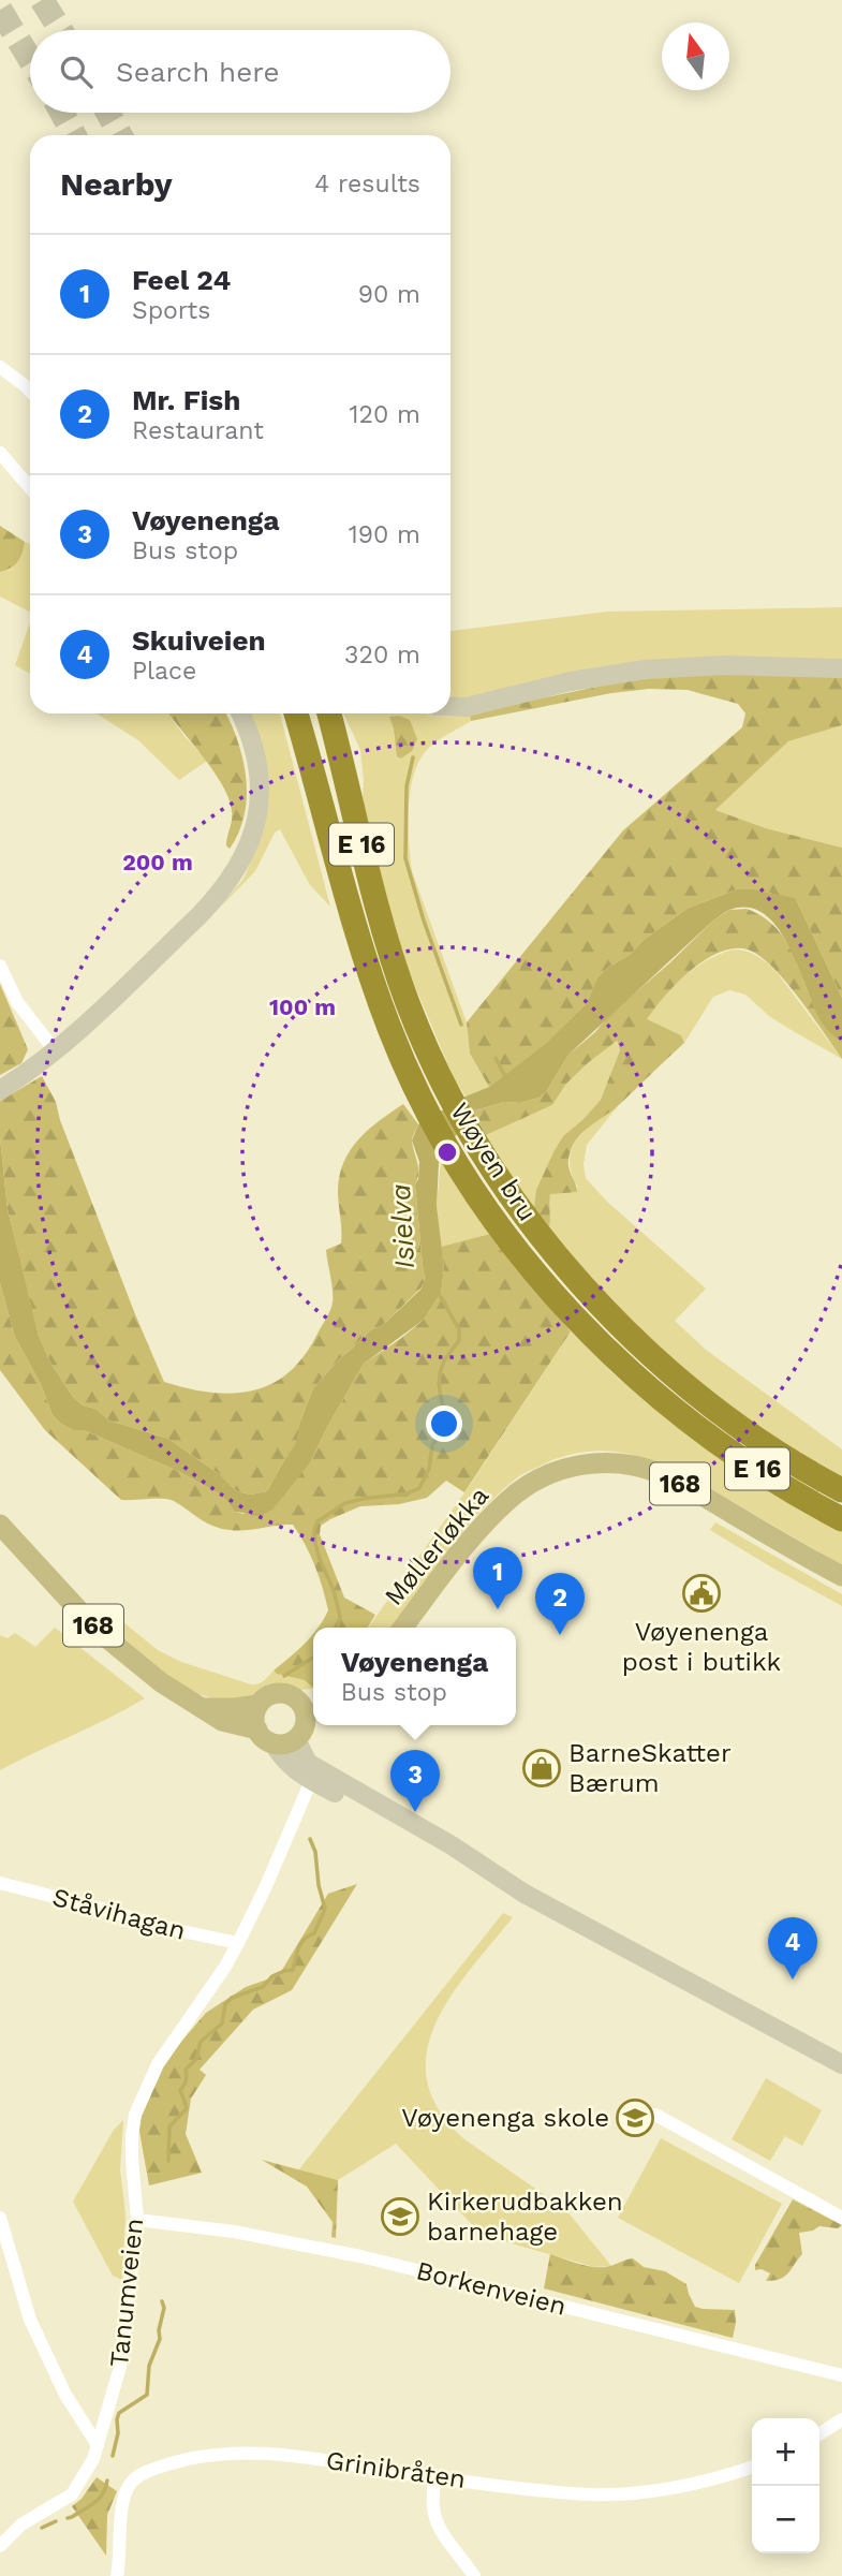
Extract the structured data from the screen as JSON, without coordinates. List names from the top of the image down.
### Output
{
  "streets": {
    "highway": ["E 16", "Wøyen bru"],
    "main road": ["168", "Møllerløkka"],
    "street": [
      "Ståvihagan",
      "Borkenveien",
      "Tanumveien",
      "Grinibråten"
    ]
  },
  "crossings": [
    ["Ståvihagan", "Tanumveien"],
    ["Borkenveien", "Tanumveien"]
  ],
  "water": ["Isielva"],
  "places": {
    "public building": ["Vøyenenga post i butikk"],
    "shop": ["BarneSkatter Bærum"],
    "school or university": ["Vøyenenga skole", "Kirkerudbakken barnehage"]
  },
  "north": "top",
  "page": {
    "search": "Search here",
    "heading": ["Nearby", "4 results"],
    "list": [
      {
        "mark": "1",
        "name": "Feel 24",
        "note": "Sports",
        "value": "90 m"
      },
      {
        "mark": "2",
        "name": "Mr. Fish",
        "note": "Restaurant",
        "value": "120 m"
      },
      {
        "mark": "3",
        "name": "Vøyenenga",
        "note": "Bus stop",
        "value": "190 m"
      },
      {
        "mark": "4",
        "name": "Skuiveien",
        "note": "Place",
        "value": "320 m"
      }
    ],
    "pins": [
      "1",
      "2",
      "3",
      "4"
    ],
    "popup": ["Vøyenenga", "Bus stop"],
    "map_buttons": ["+", "−"]
  },
  "rings": ["200 m", "100 m"]
}
